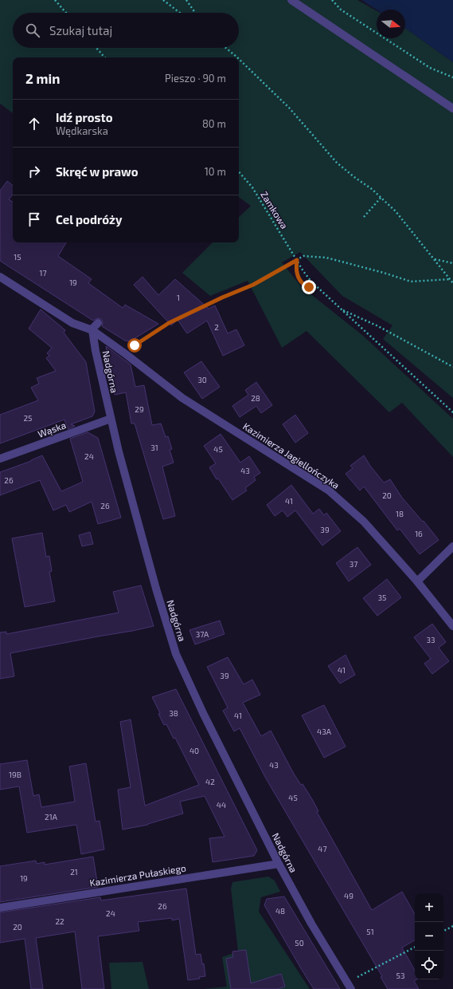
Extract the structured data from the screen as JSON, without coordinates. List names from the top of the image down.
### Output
{
  "streets": {
    "street": [
      "Nadgórna",
      "Wąska",
      "Kazimierza Jagiellończyka",
      "Kazimierza Pułaskiego"
    ],
    "path": ["Zamkowa"]
  },
  "crossings": [
    ["Nadgórna", "Wąska"],
    ["Nadgórna", "Kazimierza Jagiellończyka"],
    ["Nadgórna", "Kazimierza Pułaskiego"]
  ],
  "house_numbers": [
    "15",
    "17",
    "19",
    "1",
    "2",
    "30",
    "28",
    "29",
    "25",
    "31",
    "45",
    "24",
    "43",
    "26",
    "20",
    "41",
    "26",
    "18",
    "39",
    "16",
    "37",
    "35",
    "37A",
    "33",
    "41",
    "39",
    "38",
    "41",
    "43A",
    "40",
    "43",
    "19B",
    "42",
    "45",
    "44",
    "21A",
    "47",
    "21",
    "19",
    "49",
    "26",
    "48",
    "24",
    "22",
    "20",
    "51",
    "50",
    "53"
  ],
  "north": "right",
  "page": {
    "search": "Szukaj tutaj",
    "heading": ["2 min", "Pieszo · 90 m"],
    "list": [
      ["Idź prosto", "Wędkarska", "80 m"],
      ["Skręć w prawo", "10 m"],
      "Cel podróży"
    ],
    "map_buttons": ["+", "−"]
  }
}
